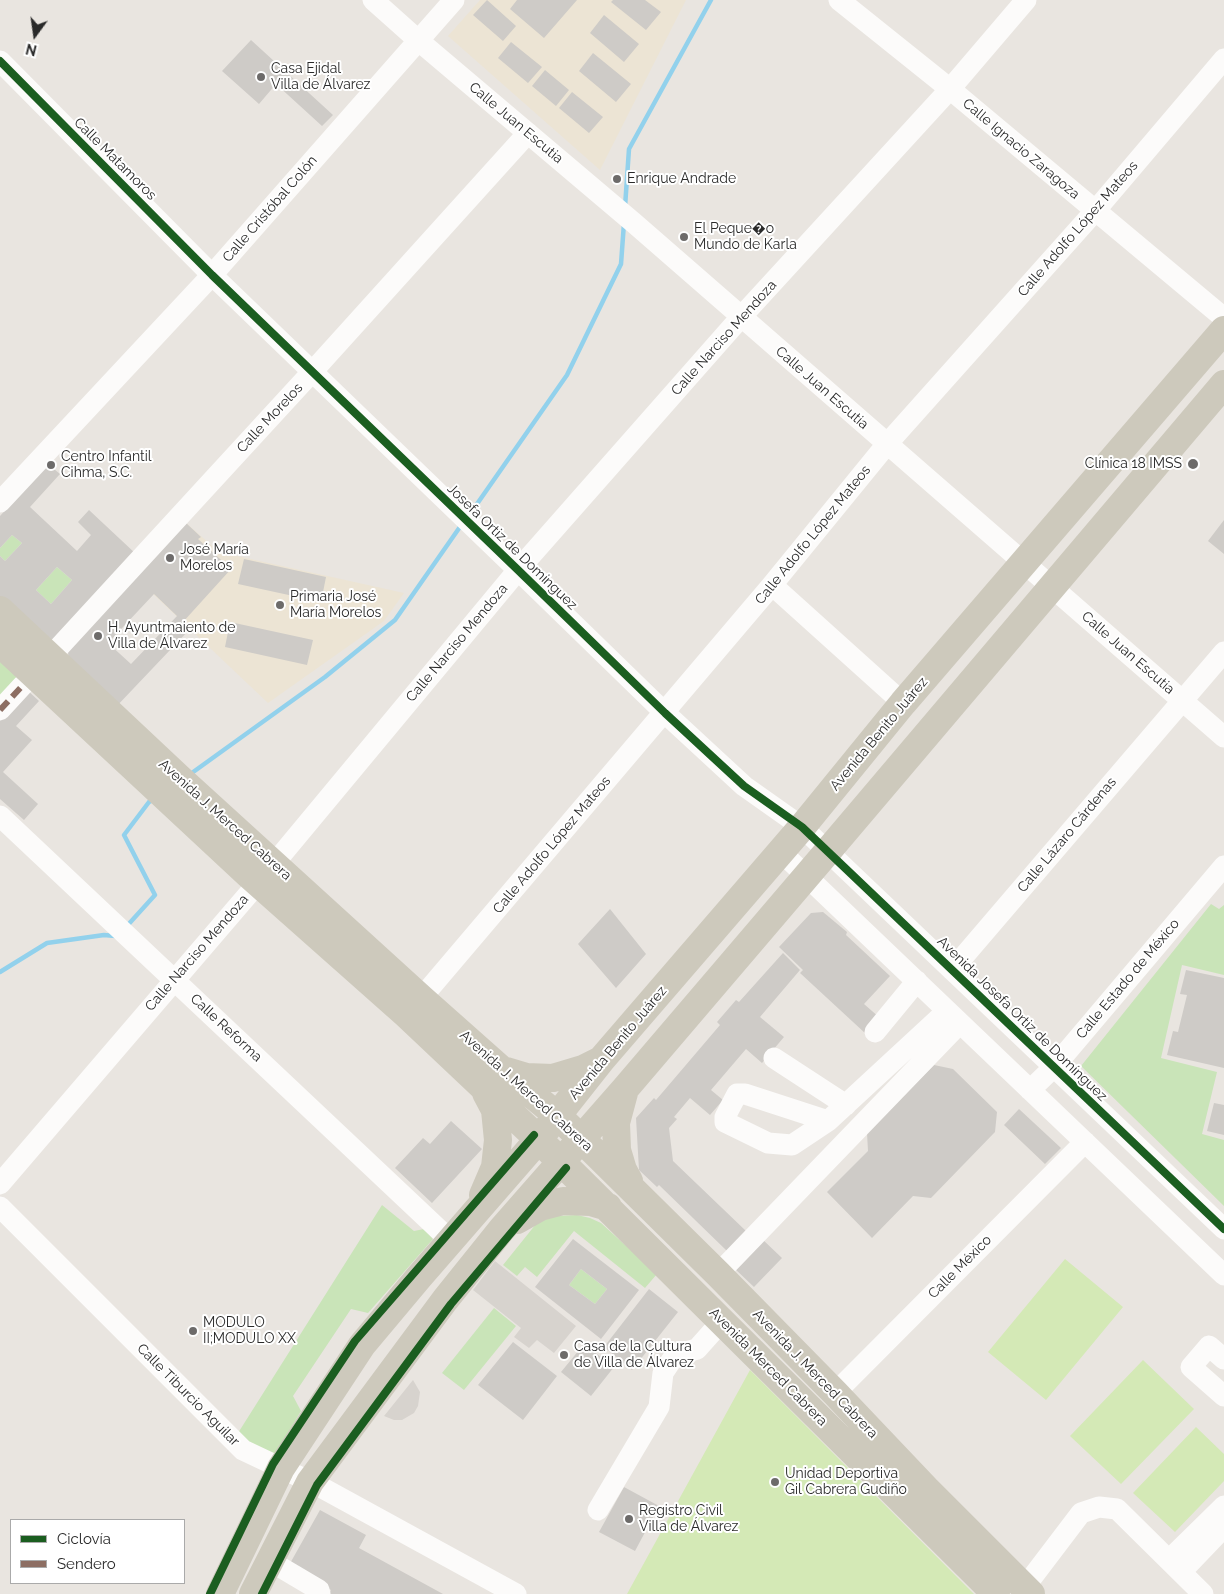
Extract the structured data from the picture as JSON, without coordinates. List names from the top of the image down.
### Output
{
  "streets": {
    "main road": ["Avenida Benito Juárez", "Avenida J. Merced Cabrera", "Avenida Merced Cabrera"],
    "street": [
      "Calle Juan Escutia",
      "Calle Ignacio Zaragoza",
      "Calle Matamoros",
      "Calle Cristóbal Colón",
      "Calle Adolfo López Mateos",
      "Calle Narciso Mendoza",
      "Calle Morelos",
      "Josefa Ortiz de Domínguez",
      "Calle Lázaro Cárdenas",
      "Calle Estado de México",
      "Avenida Josefa Ortiz de Domínguez",
      "Calle Reforma",
      "Calle México",
      "Calle Tiburcio Aguilar"
    ]
  },
  "crossings": [
    ["Calle Juan Escutia", "Calle Cristóbal Colón"],
    ["Calle Juan Escutia", "Calle Adolfo López Mateos"],
    ["Calle Juan Escutia", "Calle Narciso Mendoza"],
    ["Calle Juan Escutia", "Calle Morelos"],
    ["Calle Juan Escutia", "Avenida Benito Juárez"],
    ["Calle Juan Escutia", "Calle Lázaro Cárdenas"],
    ["Calle Ignacio Zaragoza", "Calle Adolfo López Mateos"],
    ["Calle Ignacio Zaragoza", "Calle Narciso Mendoza"],
    ["Calle Matamoros", "Calle Cristóbal Colón"],
    ["Calle Matamoros", "Josefa Ortiz de Domínguez"],
    ["Calle Cristóbal Colón", "Josefa Ortiz de Domínguez"],
    ["Calle Adolfo López Mateos", "Josefa Ortiz de Domínguez"],
    ["Calle Adolfo López Mateos", "Avenida J. Merced Cabrera"],
    ["Calle Narciso Mendoza", "Josefa Ortiz de Domínguez"],
    ["Calle Narciso Mendoza", "Avenida J. Merced Cabrera"],
    ["Calle Narciso Mendoza", "Calle Reforma"],
    ["Calle Morelos", "Josefa Ortiz de Domínguez"],
    ["Calle Morelos", "Avenida J. Merced Cabrera"],
    ["Josefa Ortiz de Domínguez", "Avenida Benito Juárez"],
    ["Josefa Ortiz de Domínguez", "Avenida Josefa Ortiz de Domínguez"],
    ["Avenida Benito Juárez", "Avenida J. Merced Cabrera"],
    ["Avenida Benito Juárez", "Avenida Josefa Ortiz de Domínguez"],
    ["Avenida Benito Juárez", "Calle Reforma"],
    ["Avenida Benito Juárez", "Avenida Merced Cabrera"],
    ["Avenida Benito Juárez", "Calle Tiburcio Aguilar"],
    ["Avenida J. Merced Cabrera", "Calle México"],
    ["Avenida J. Merced Cabrera", "Avenida Merced Cabrera"],
    ["Calle Lázaro Cárdenas", "Avenida Josefa Ortiz de Domínguez"],
    ["Calle Estado de México", "Avenida Josefa Ortiz de Domínguez"]
  ],
  "places": [
    "Casa Ejidal Villa de Álvarez",
    "Enrique Andrade",
    "El Peque�o Mundo de Karla",
    "Clínica 18 IMSS",
    "Centro Infantil Cihma, S.C.",
    "José María Morelos",
    "Primaria José María Morelos",
    "H. Ayuntmaiento de Villa de Álvarez",
    "MODULO II;MODULO XX",
    "Casa de la Cultura de Villa de Álvarez",
    "Unidad Deportiva Gil Cabrera Gudiño",
    "Registro Civil Villa de Álvarez"
  ],
  "legend": ["Ciclovía", "Sendero"],
  "north": "bottom"
}
